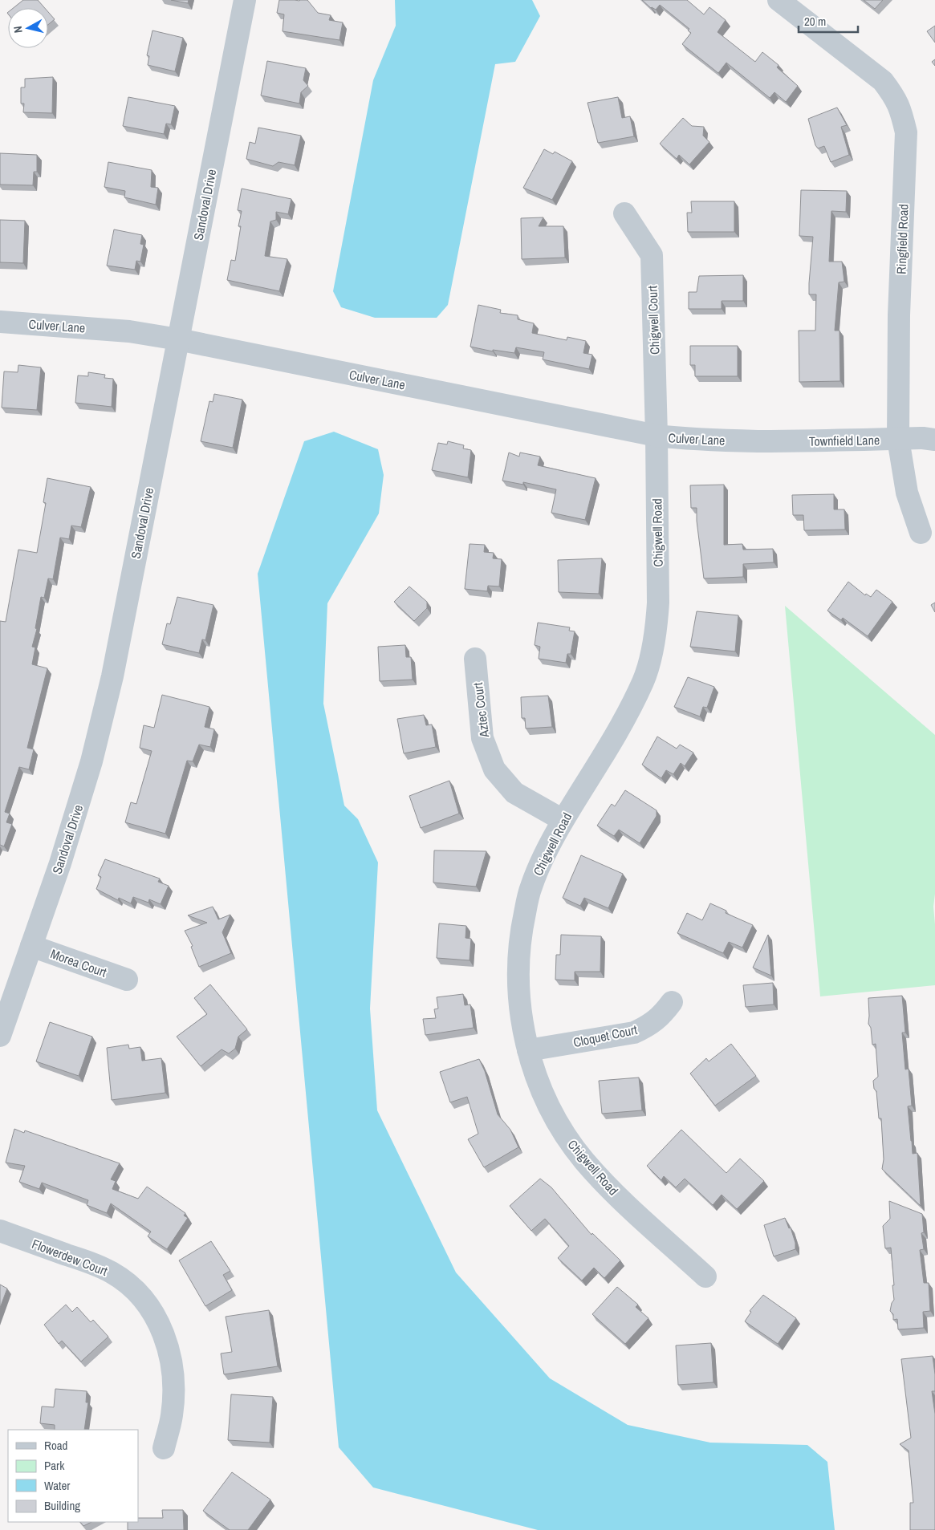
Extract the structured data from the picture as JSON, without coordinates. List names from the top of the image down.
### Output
{
  "streets": {
    "street": [
      "Sandoval Drive",
      "Ringfield Road",
      "Chigwell Court",
      "Culver Lane",
      "Townfield Lane",
      "Chigwell Road",
      "Aztec Court",
      "Morea Court",
      "Cloquet Court",
      "Flowerdew Court"
    ]
  },
  "crossings": [
    ["Sandoval Drive", "Culver Lane"],
    ["Sandoval Drive", "Morea Court"],
    ["Ringfield Road", "Townfield Lane"],
    ["Chigwell Court", "Culver Lane"],
    ["Chigwell Court", "Chigwell Road"],
    ["Culver Lane", "Townfield Lane"],
    ["Culver Lane", "Chigwell Road"],
    ["Chigwell Road", "Aztec Court"],
    ["Chigwell Road", "Cloquet Court"]
  ],
  "legend": [
    "Road",
    "Park",
    "Water",
    "Building"
  ],
  "scale_bar": "20 m",
  "north": "left"
}
